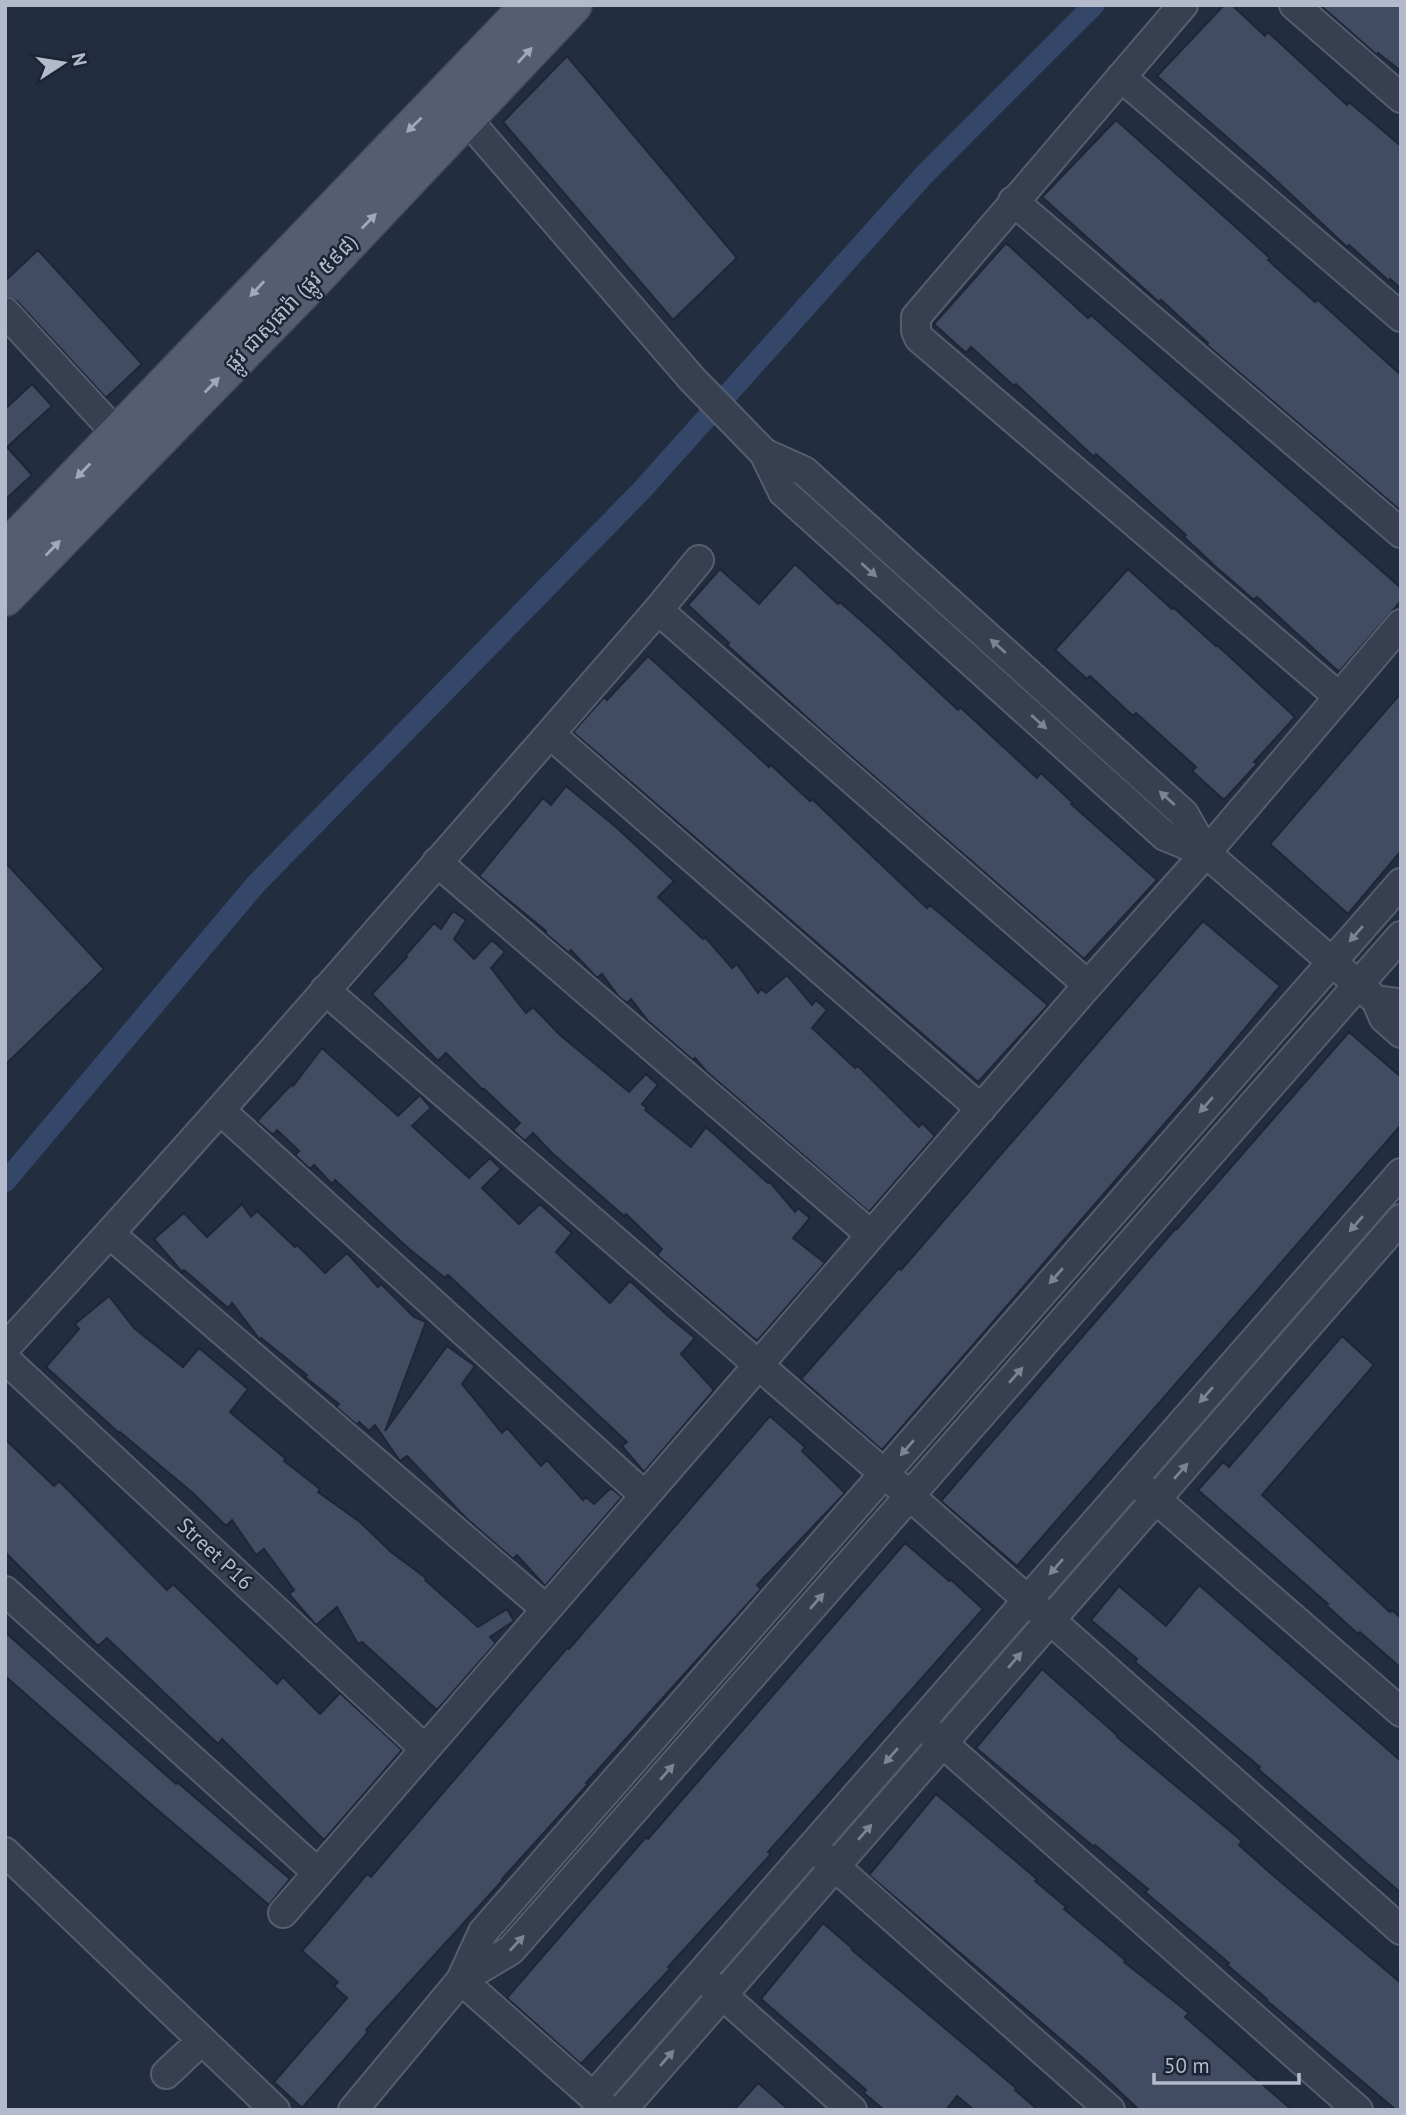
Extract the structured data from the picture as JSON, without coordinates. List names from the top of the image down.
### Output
{
  "streets": {
    "main road": ["ផ្លូវ ជាសុផារ៉ា (ផ្លូវ ៥៩៨)"],
    "street": ["Street P16"]
  },
  "scale_bar": "50 m",
  "north": "right"
}
